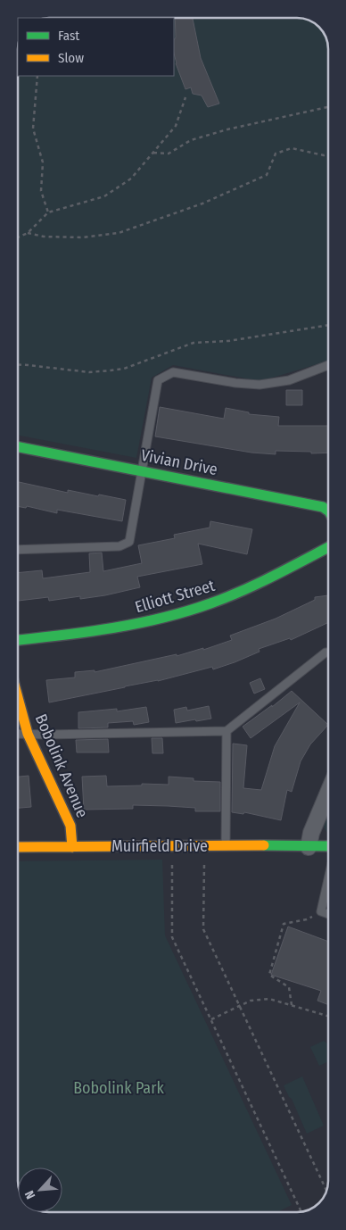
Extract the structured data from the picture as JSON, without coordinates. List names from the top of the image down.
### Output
{
  "streets": {
    "street": [
      "Vivian Drive",
      "Elliott Street",
      "Bobolink Avenue",
      "Muirfield Drive"
    ]
  },
  "crossings": [
    ["Bobolink Avenue", "Muirfield Drive"]
  ],
  "parks": ["Bobolink Park"],
  "legend": ["Fast", "Slow"],
  "north": "bottom left"
}
